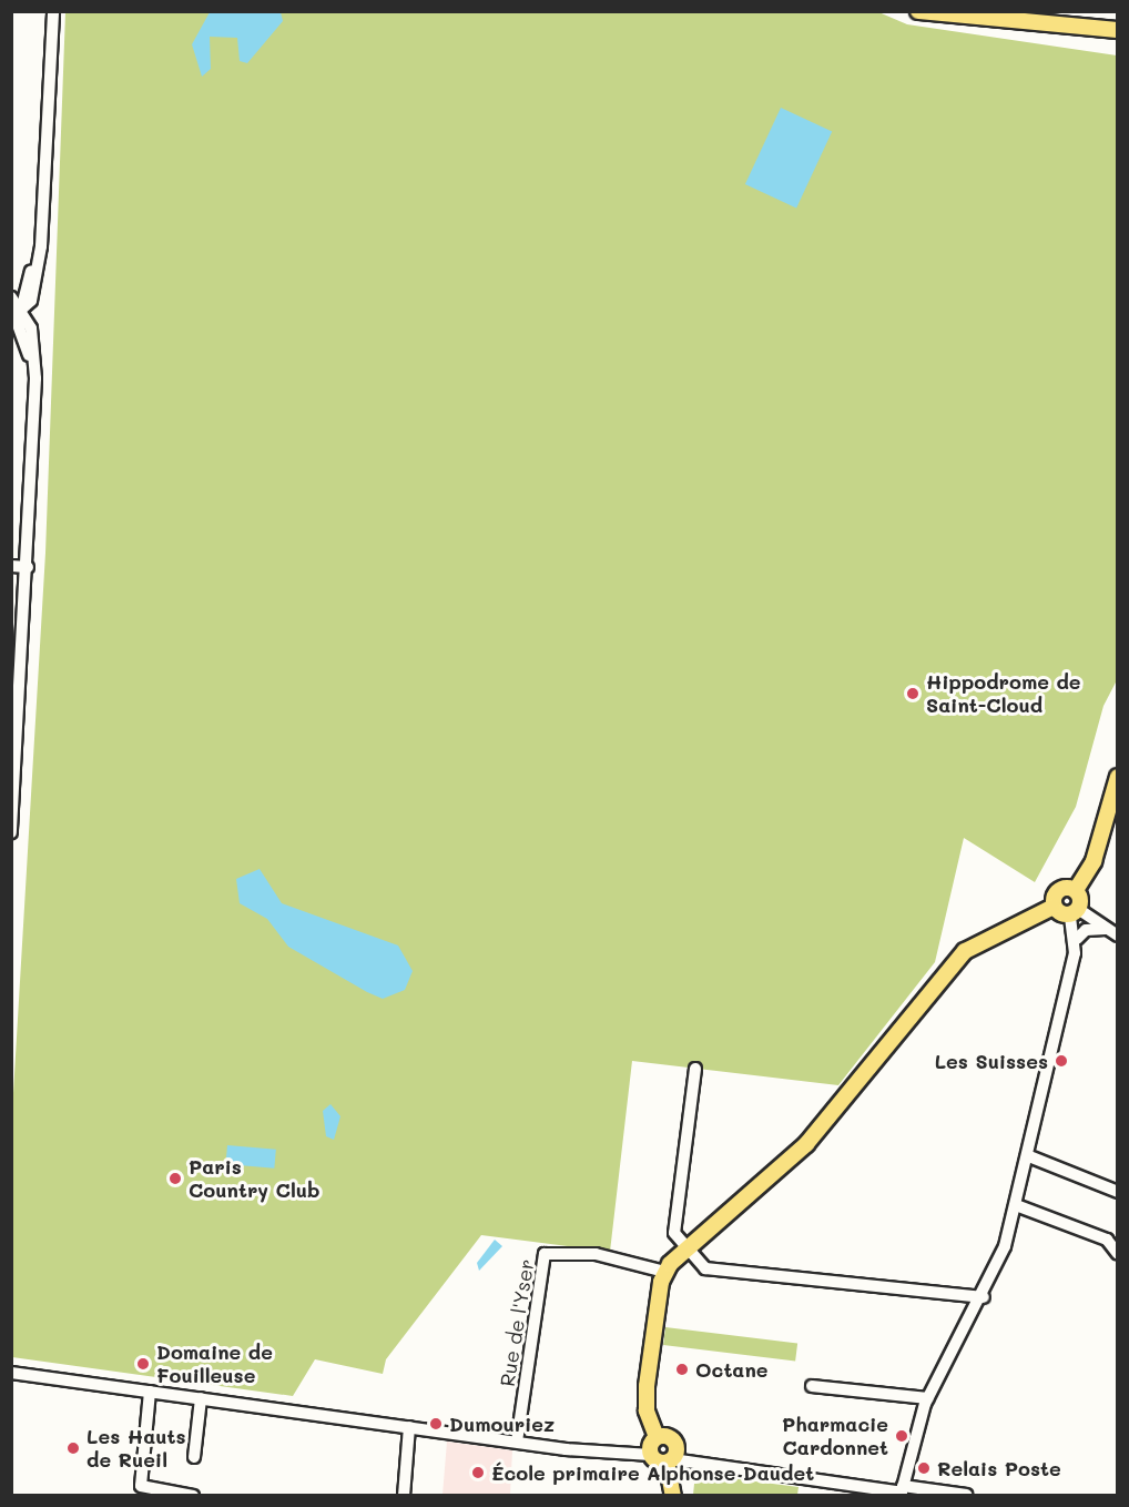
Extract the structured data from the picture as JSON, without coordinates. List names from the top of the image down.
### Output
{
  "streets": {
    "street": ["Rue de l'Yser"]
  },
  "places": [
    "Hippodrome de Saint-Cloud",
    "Les Suisses",
    "Paris Country Club",
    "Domaine de Fouilleuse",
    "Octane",
    "Dumouriez",
    "Pharmacie Cardonnet",
    "Les Hauts de Rueil",
    "Relais Poste",
    "École primaire Alphonse Daudet"
  ]
}
